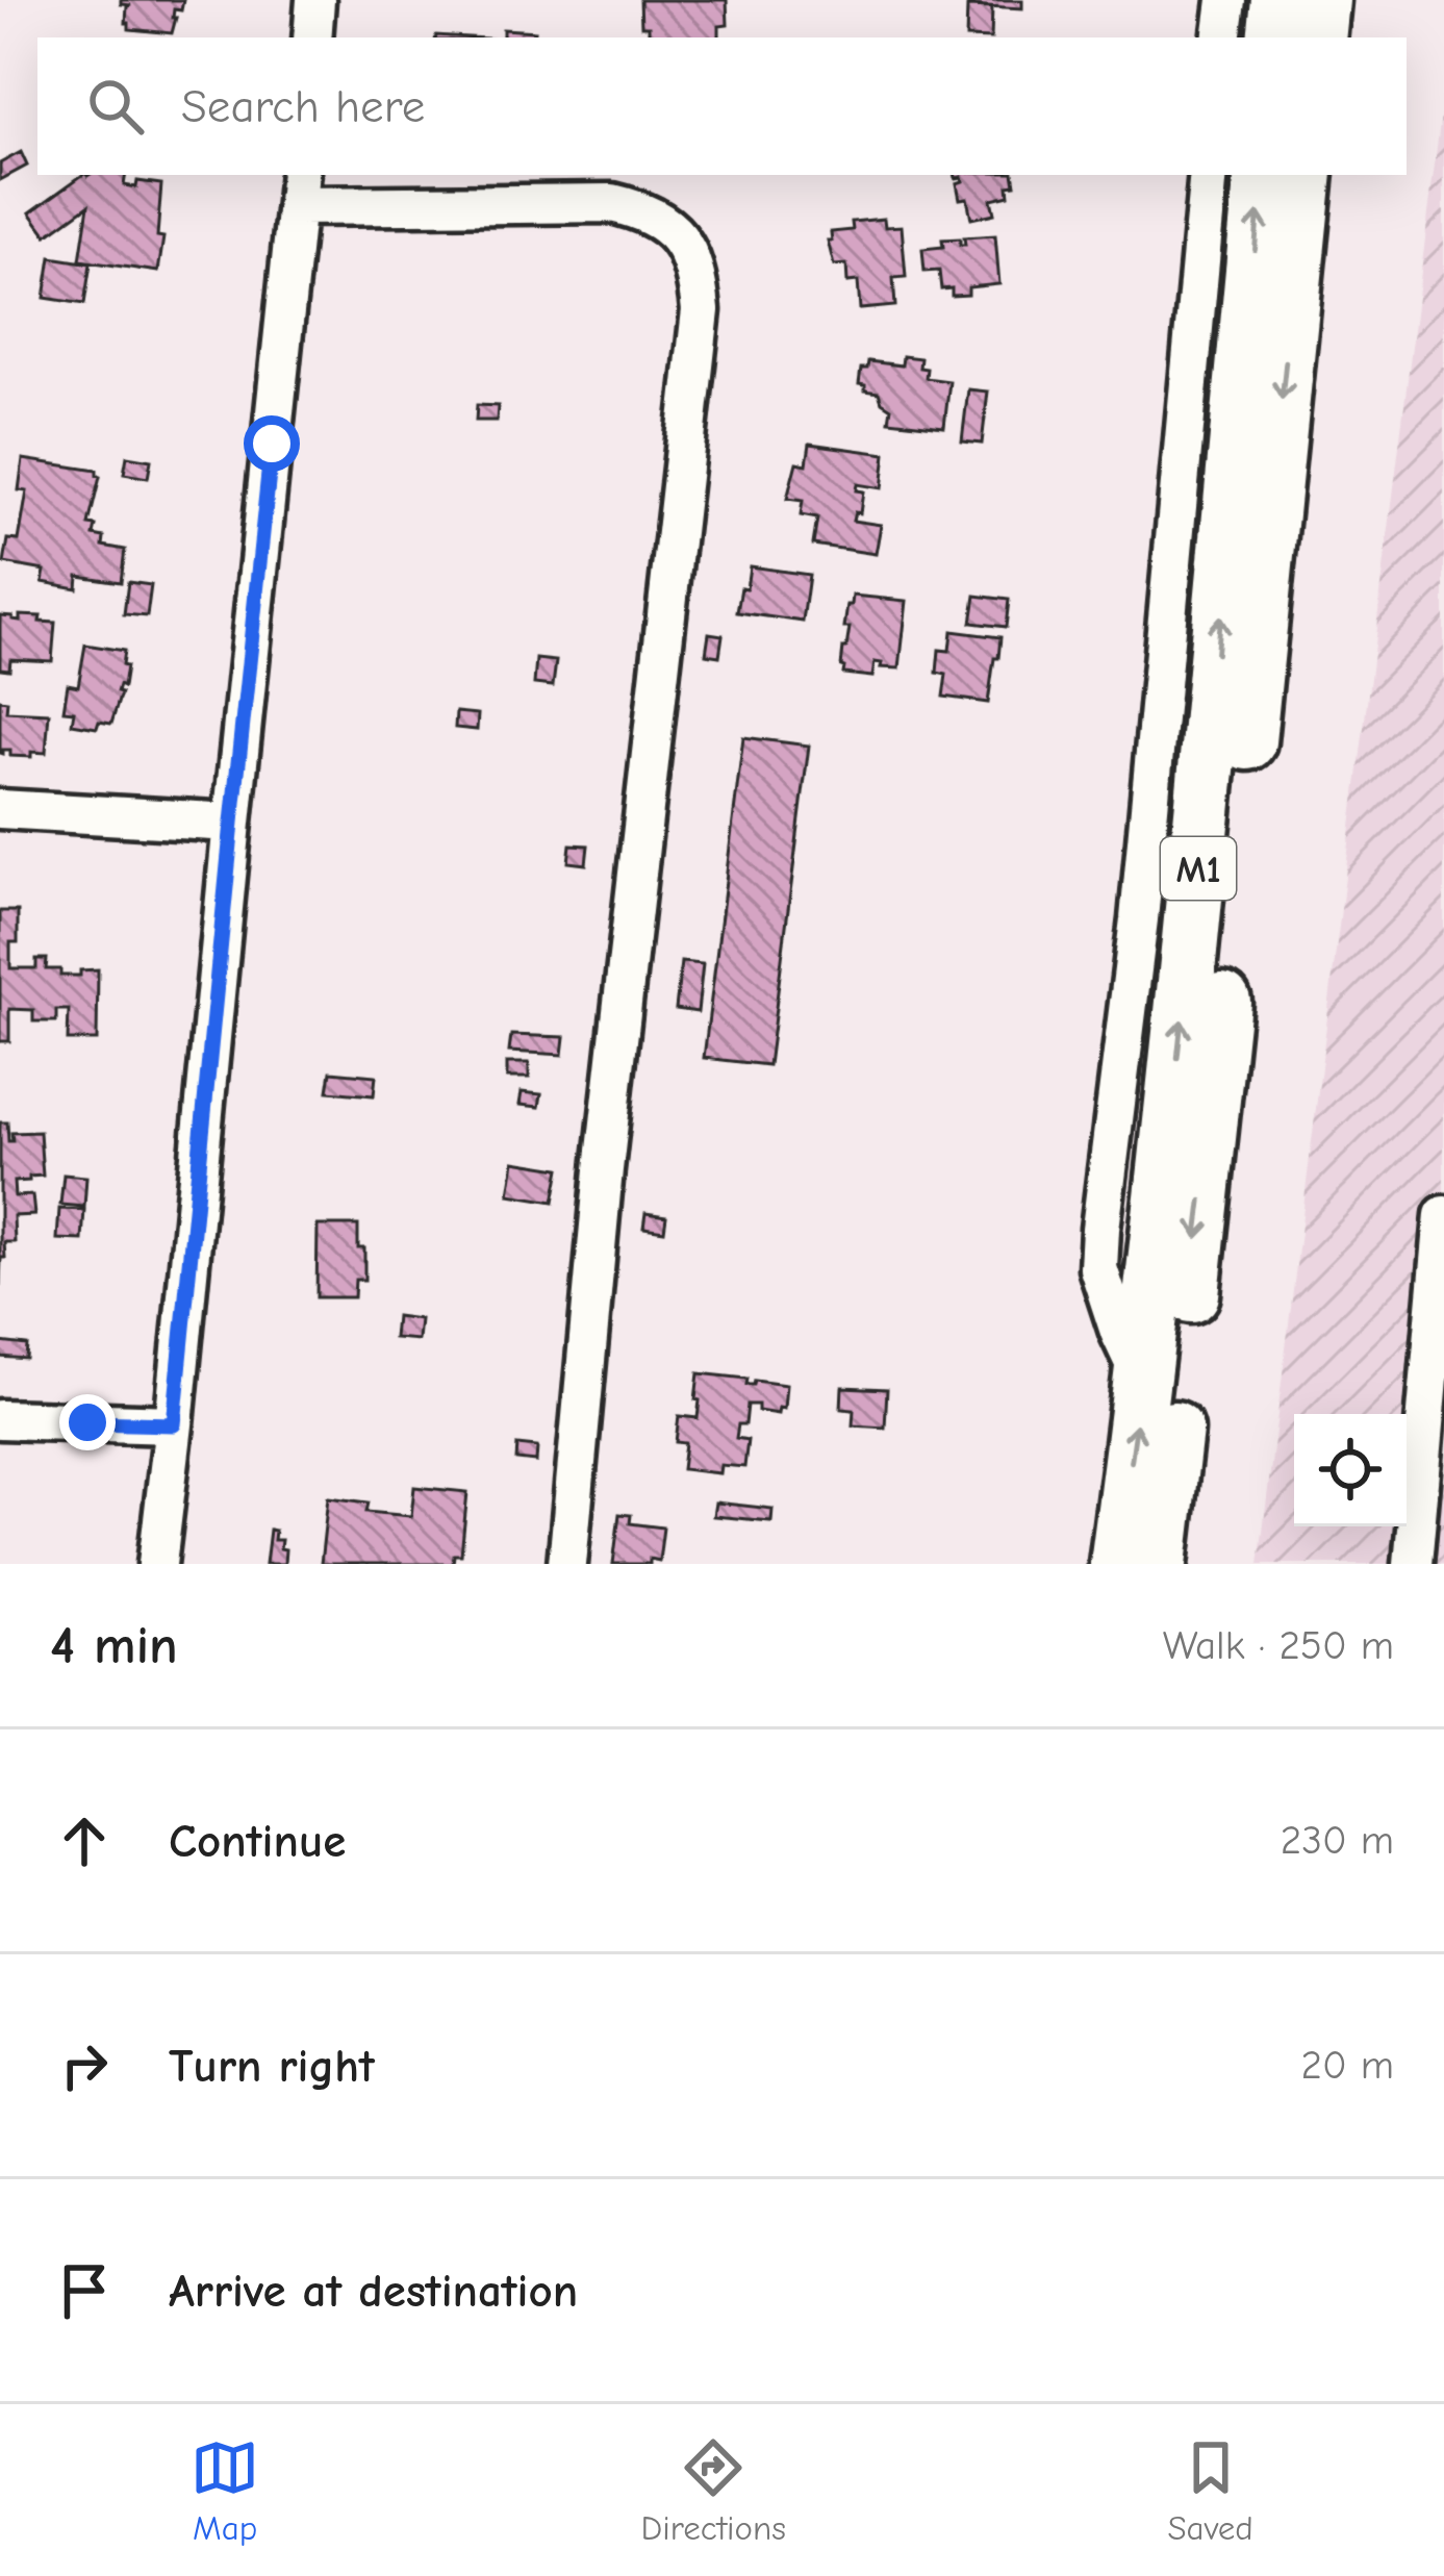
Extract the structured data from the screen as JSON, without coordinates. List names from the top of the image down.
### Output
{
  "streets": {
    "highway": ["M1"]
  },
  "page": {
    "search": "Search here",
    "heading": ["4 min", "Walk · 250 m"],
    "list": [
      ["Continue", "230 m"],
      ["Turn right", "20 m"],
      "Arrive at destination"
    ],
    "nav": ["Map", "Directions", "Saved"]
  }
}
